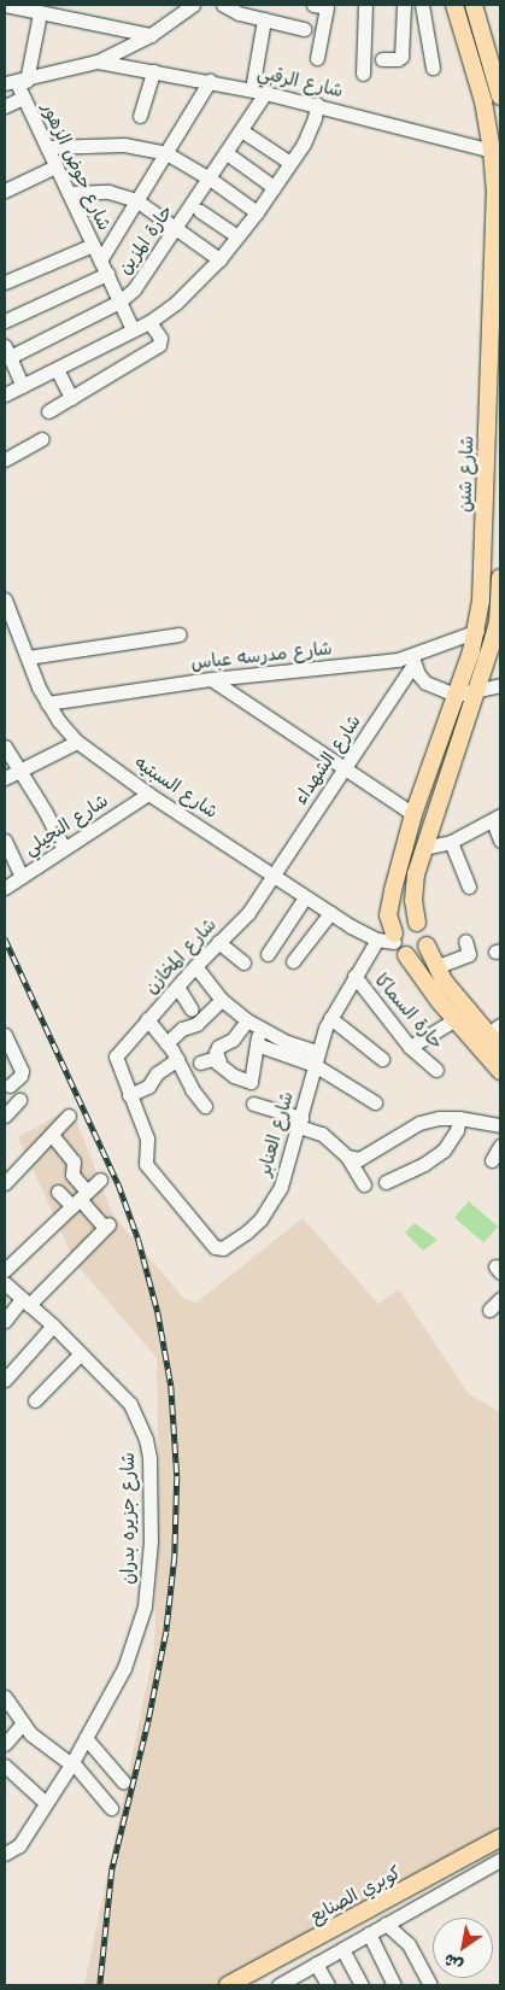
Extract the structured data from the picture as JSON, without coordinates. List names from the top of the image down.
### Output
{
  "streets": {
    "main road": ["شارع شنن", "كوبري الصنايع"],
    "street": [
      "شارع الرقبي",
      "شارع حوض الزهور",
      "حارة المزين",
      "شارع مدرسه عباس",
      "شارع الشهداء",
      "شارع السبتيه",
      "شارع النجيلي",
      "شارع المخازن",
      "حارة السماكا",
      "شارع العنابر",
      "شارع جزيره بدران"
    ]
  },
  "crossings": [
    ["شارع الرقبي", "حارة المزين"],
    ["شارع الرقبي", "شارع شنن"],
    ["شارع حوض الزهور", "حارة المزين"],
    ["شارع شنن", "شارع مدرسه عباس"],
    ["شارع شنن", "شارع السبتيه"],
    ["شارع مدرسه عباس", "شارع الشهداء"],
    ["شارع مدرسه عباس", "شارع السبتيه"],
    ["شارع الشهداء", "شارع السبتيه"],
    ["شارع الشهداء", "شارع المخازن"],
    ["شارع السبتيه", "شارع النجيلي"],
    ["شارع السبتيه", "شارع المخازن"],
    ["شارع السبتيه", "شارع العنابر"],
    ["شارع المخازن", "شارع العنابر"],
    ["حارة السماكا", "شارع العنابر"]
  ],
  "north": "bottom left"
}
